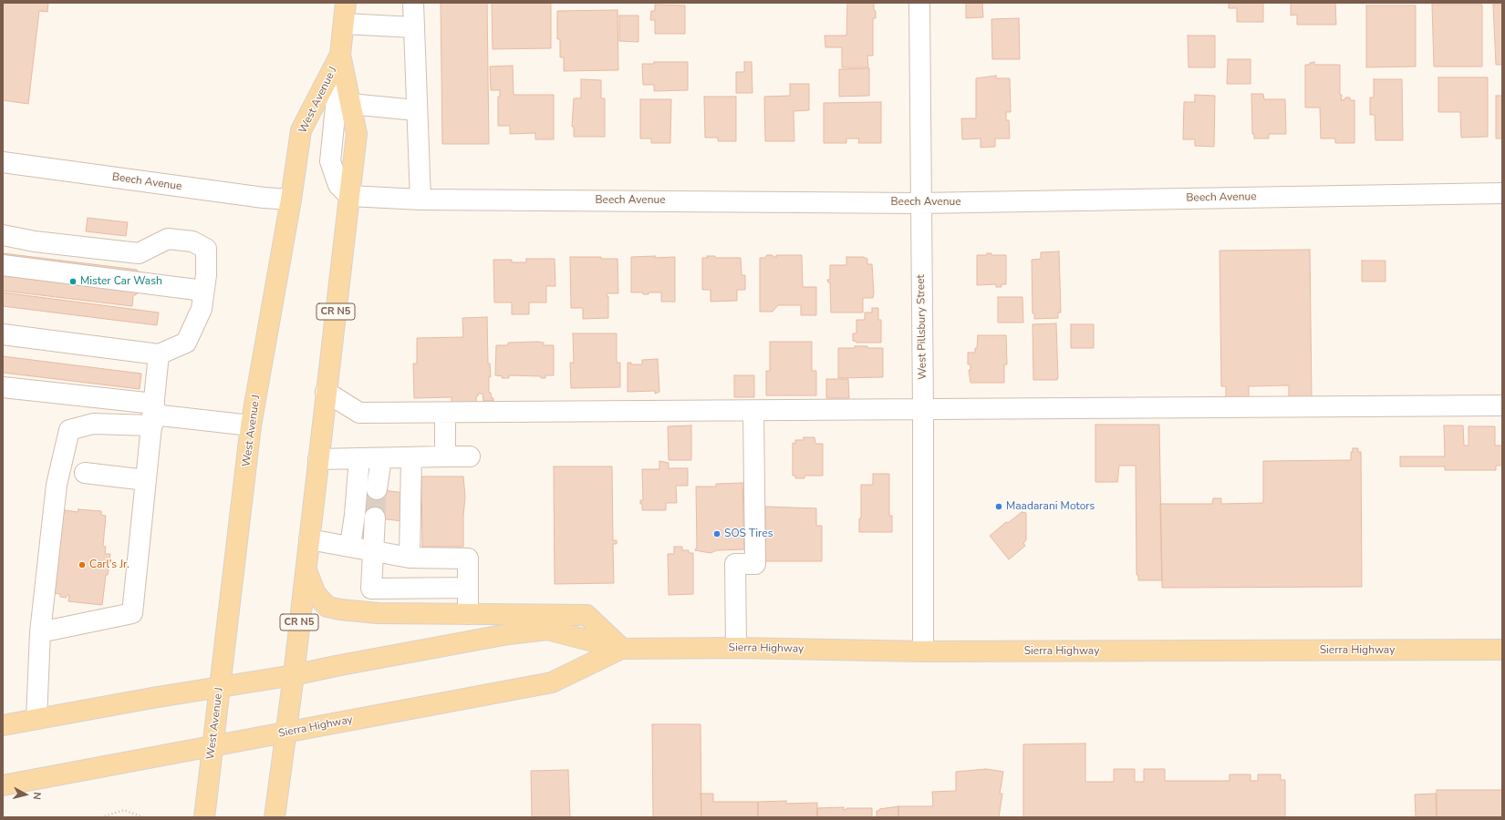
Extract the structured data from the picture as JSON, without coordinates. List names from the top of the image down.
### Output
{
  "streets": {
    "main road": ["West Avenue J", "CR N5", "Sierra Highway"],
    "street": ["Beech Avenue", "West Pillsbury Street"]
  },
  "crossings": [
    ["West Avenue J", "Beech Avenue"],
    ["West Avenue J", "Sierra Highway"],
    ["Beech Avenue", "West Pillsbury Street"],
    ["West Pillsbury Street", "Sierra Highway"]
  ],
  "places": [
    "Mister Car Wash",
    "Maadarani Motors",
    "SOS Tires",
    "Carl's Jr."
  ],
  "north": "right"
}
